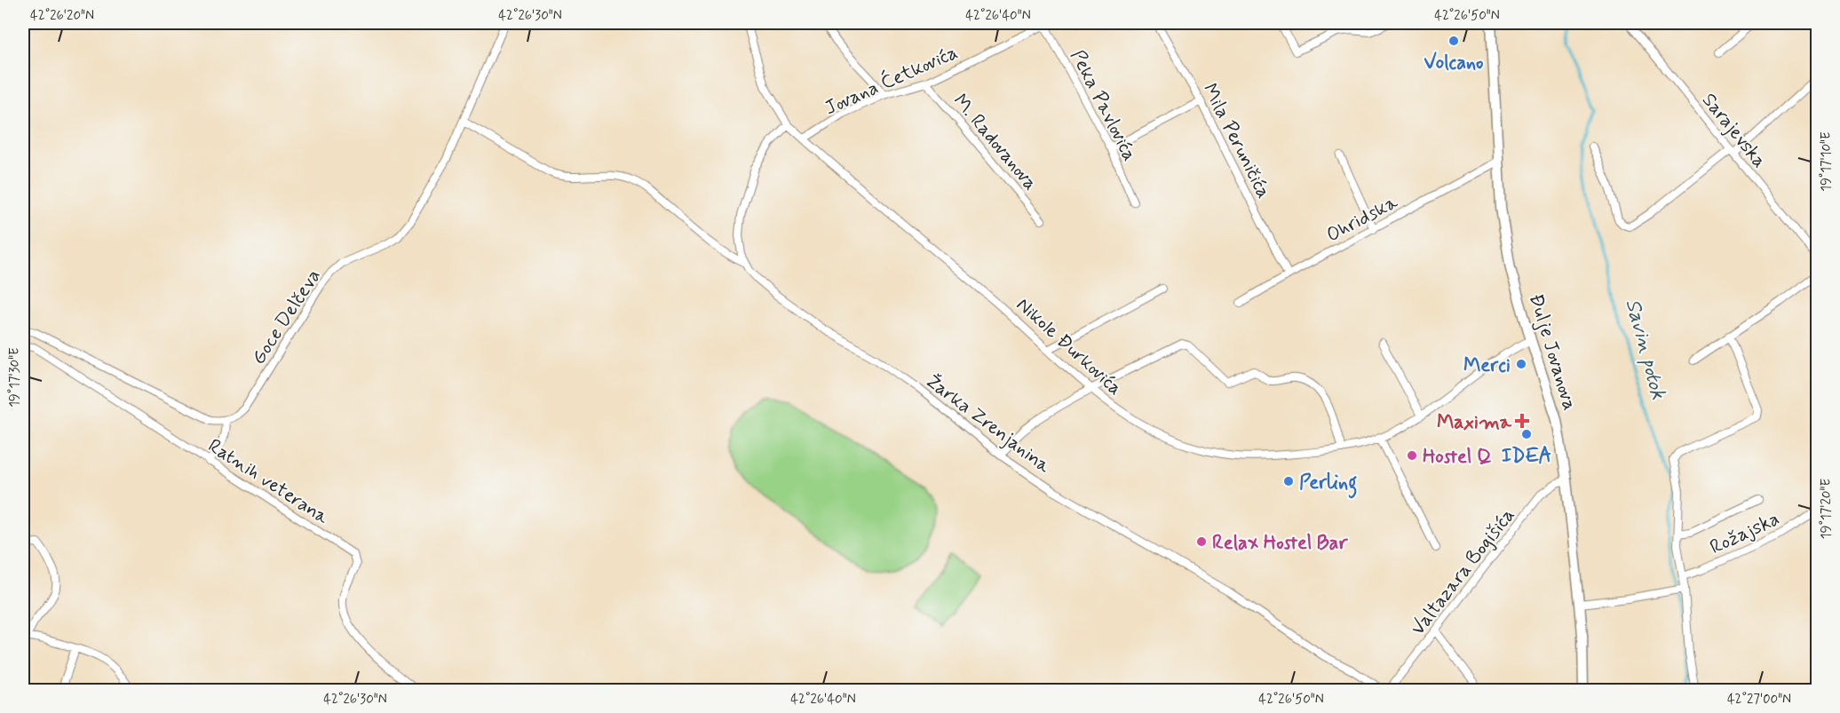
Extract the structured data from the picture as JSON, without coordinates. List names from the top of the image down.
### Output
{
  "streets": {
    "street": [
      "Jovana Ćetkovića",
      "Peka Pavlovića",
      "Sarajevska",
      "Mila Peruničića",
      "M. Radovanova",
      "Ohridska",
      "Goce Delčeva",
      "Nikole Đurkovića",
      "Đulje Jovanova",
      "Žarka Zrenjanina",
      "Ratnih veterana",
      "Rožajska",
      "Valtazara Bogišića"
    ]
  },
  "crossings": [
    ["Jovana Ćetkovića", "Peka Pavlovića"],
    ["Jovana Ćetkovića", "M. Radovanova"],
    ["Jovana Ćetkovića", "Nikole Đurkovića"],
    ["Mila Peruničića", "Ohridska"],
    ["Ohridska", "Đulje Jovanova"],
    ["Nikole Đurkovića", "Đulje Jovanova"],
    ["Đulje Jovanova", "Valtazara Bogišića"]
  ],
  "water": ["Savin potok"],
  "places": {
    "other": [
      "Volcano",
      "Merci",
      "IDEA",
      "Hostel Q",
      "Perling",
      "Relax Hostel Bar"
    ],
    "health": ["Maxima"]
  },
  "coordinates": [
    "42°26'20\"N",
    "42°26'30\"N",
    "42°26'40\"N",
    "42°26'50\"N",
    "19°17'10\"E",
    "19°17'30\"E",
    "19°17'20\"E",
    "42°27'00\"N"
  ]
}
